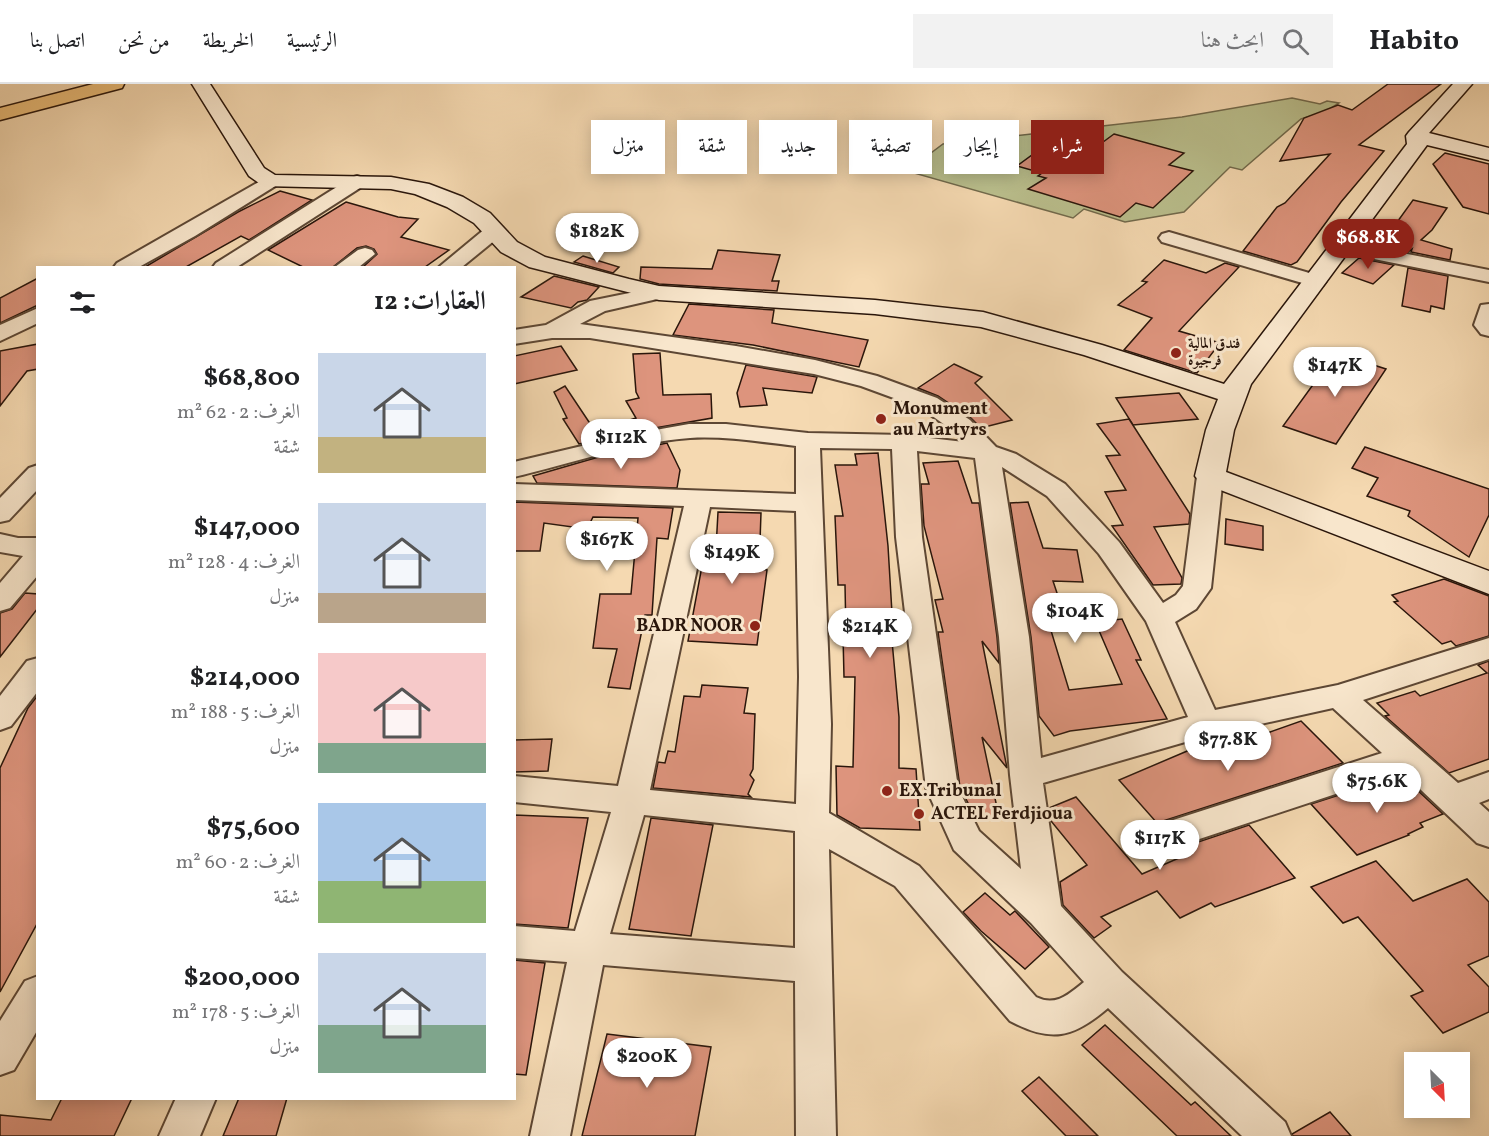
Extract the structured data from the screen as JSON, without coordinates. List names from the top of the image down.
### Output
{
  "places": [
    "فندق المالية فرجيوة",
    "Monument au Martyrs",
    "BADR NOOR",
    "EX.Tribunal",
    "ACTEL Ferdjioua"
  ],
  "north": "bottom right",
  "page": {
    "header": "Habito",
    "search": "ابحث هنا",
    "nav": [
      "الرئيسية",
      "الخريطة",
      "من نحن",
      "اتصل بنا"
    ],
    "chip": [
      "شراء",
      "إيجار",
      "تصفية",
      "جديد",
      "شقة",
      "منزل"
    ],
    "price": [
      "$182K",
      "$68.8K",
      "$147K",
      "$112K",
      "$167K",
      "$149K",
      "$104K",
      "$214K",
      "$77.8K",
      "$75.6K",
      "$117K",
      "$200K"
    ],
    "heading": "العقارات: 12",
    "list": [
      {
        "name": "$68,800",
        "note": "الغرف: 2 · 62 m² · شقة"
      },
      {
        "name": "$147,000",
        "note": "الغرف: 4 · 128 m² · منزل"
      },
      {
        "name": "$214,000",
        "note": "الغرف: 5 · 188 m² · منزل"
      },
      {
        "name": "$75,600",
        "note": "الغرف: 2 · 60 m² · شقة"
      },
      {
        "name": "$200,000",
        "note": "الغرف: 5 · 178 m² · منزل"
      }
    ]
  }
}
